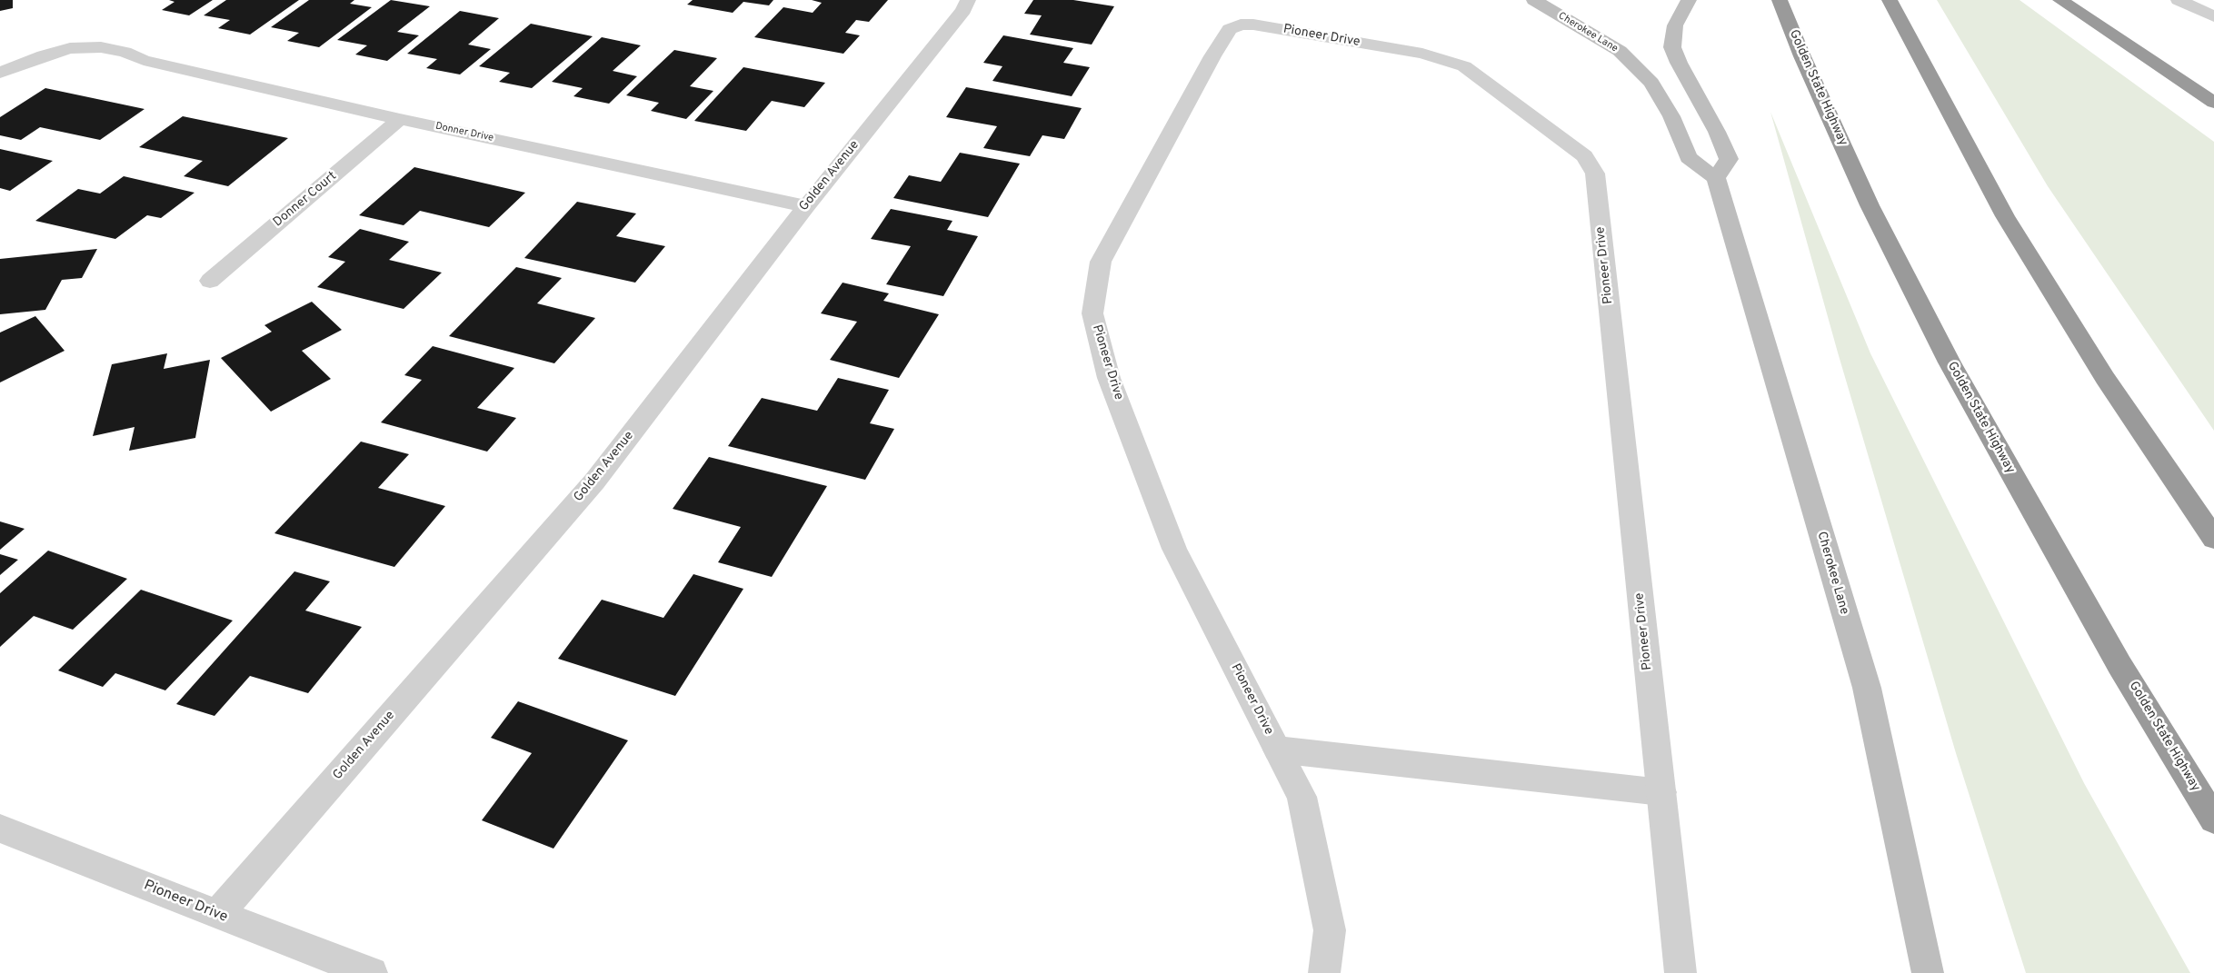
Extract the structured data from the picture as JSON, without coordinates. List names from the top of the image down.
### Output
{
  "streets": {
    "highway": ["Golden State Highway"],
    "main road": ["Cherokee Lane"],
    "street": [
      "Pioneer Drive",
      "Donner Drive",
      "Golden Avenue",
      "Donner Court"
    ]
  },
  "crossings": [
    ["Pioneer Drive", "Golden Avenue"],
    ["Donner Drive", "Golden Avenue"],
    ["Donner Drive", "Donner Court"]
  ]
}
